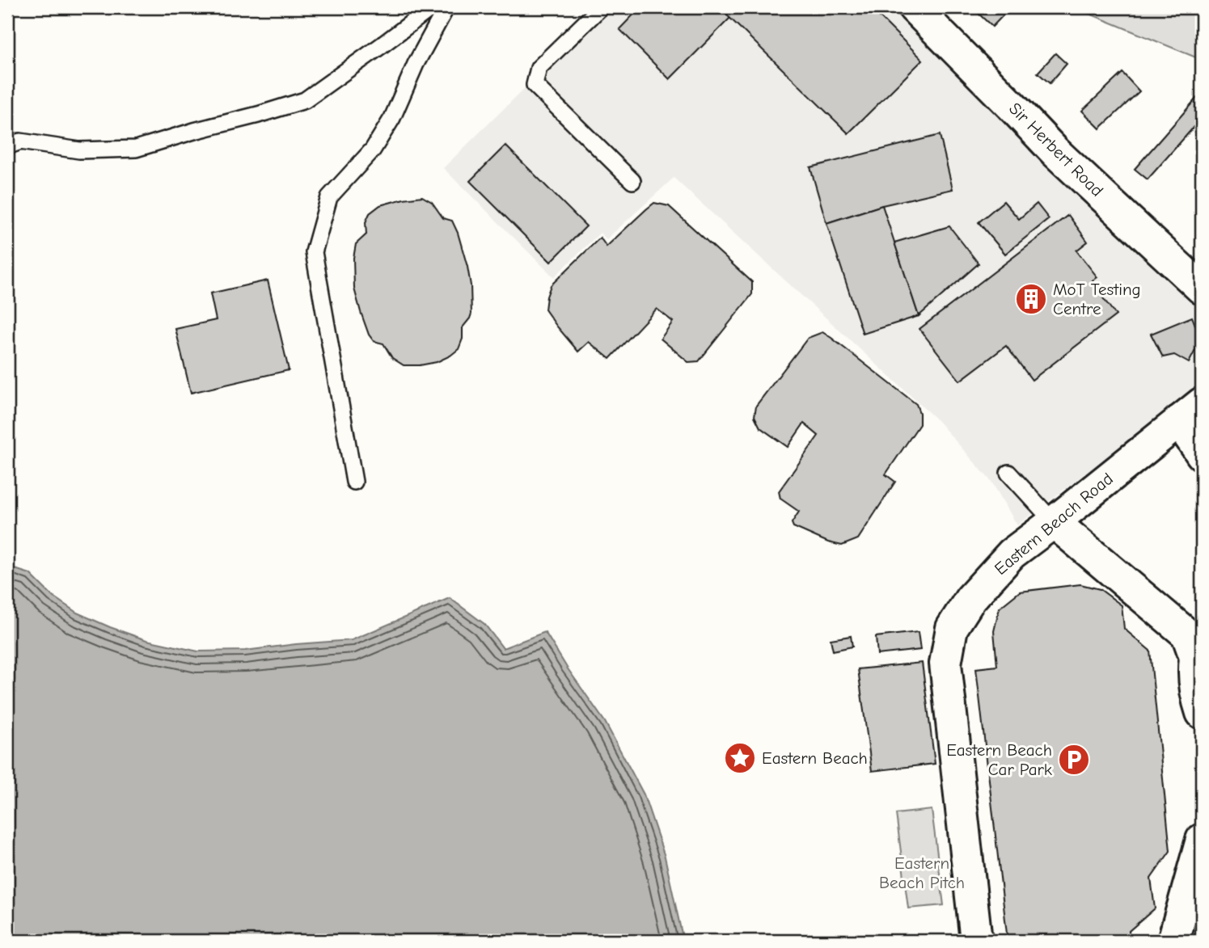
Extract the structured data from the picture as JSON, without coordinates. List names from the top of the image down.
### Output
{
  "streets": {
    "main road": ["Sir Herbert Road", "Eastern Beach Road"]
  },
  "parks": ["Eastern Beach Pitch"],
  "places": {
    "building": ["MoT Testing Centre"],
    "place": ["Eastern Beach"],
    "parking": ["Eastern Beach Car Park"]
  }
}
